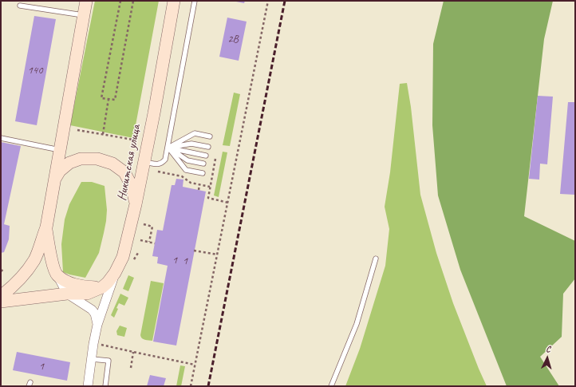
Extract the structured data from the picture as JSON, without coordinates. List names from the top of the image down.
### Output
{
  "streets": {
    "main road": ["Никитская улица"]
  },
  "house_numbers": [
    "2В",
    "140",
    "1",
    "1",
    "1"
  ],
  "north": "top"
}
